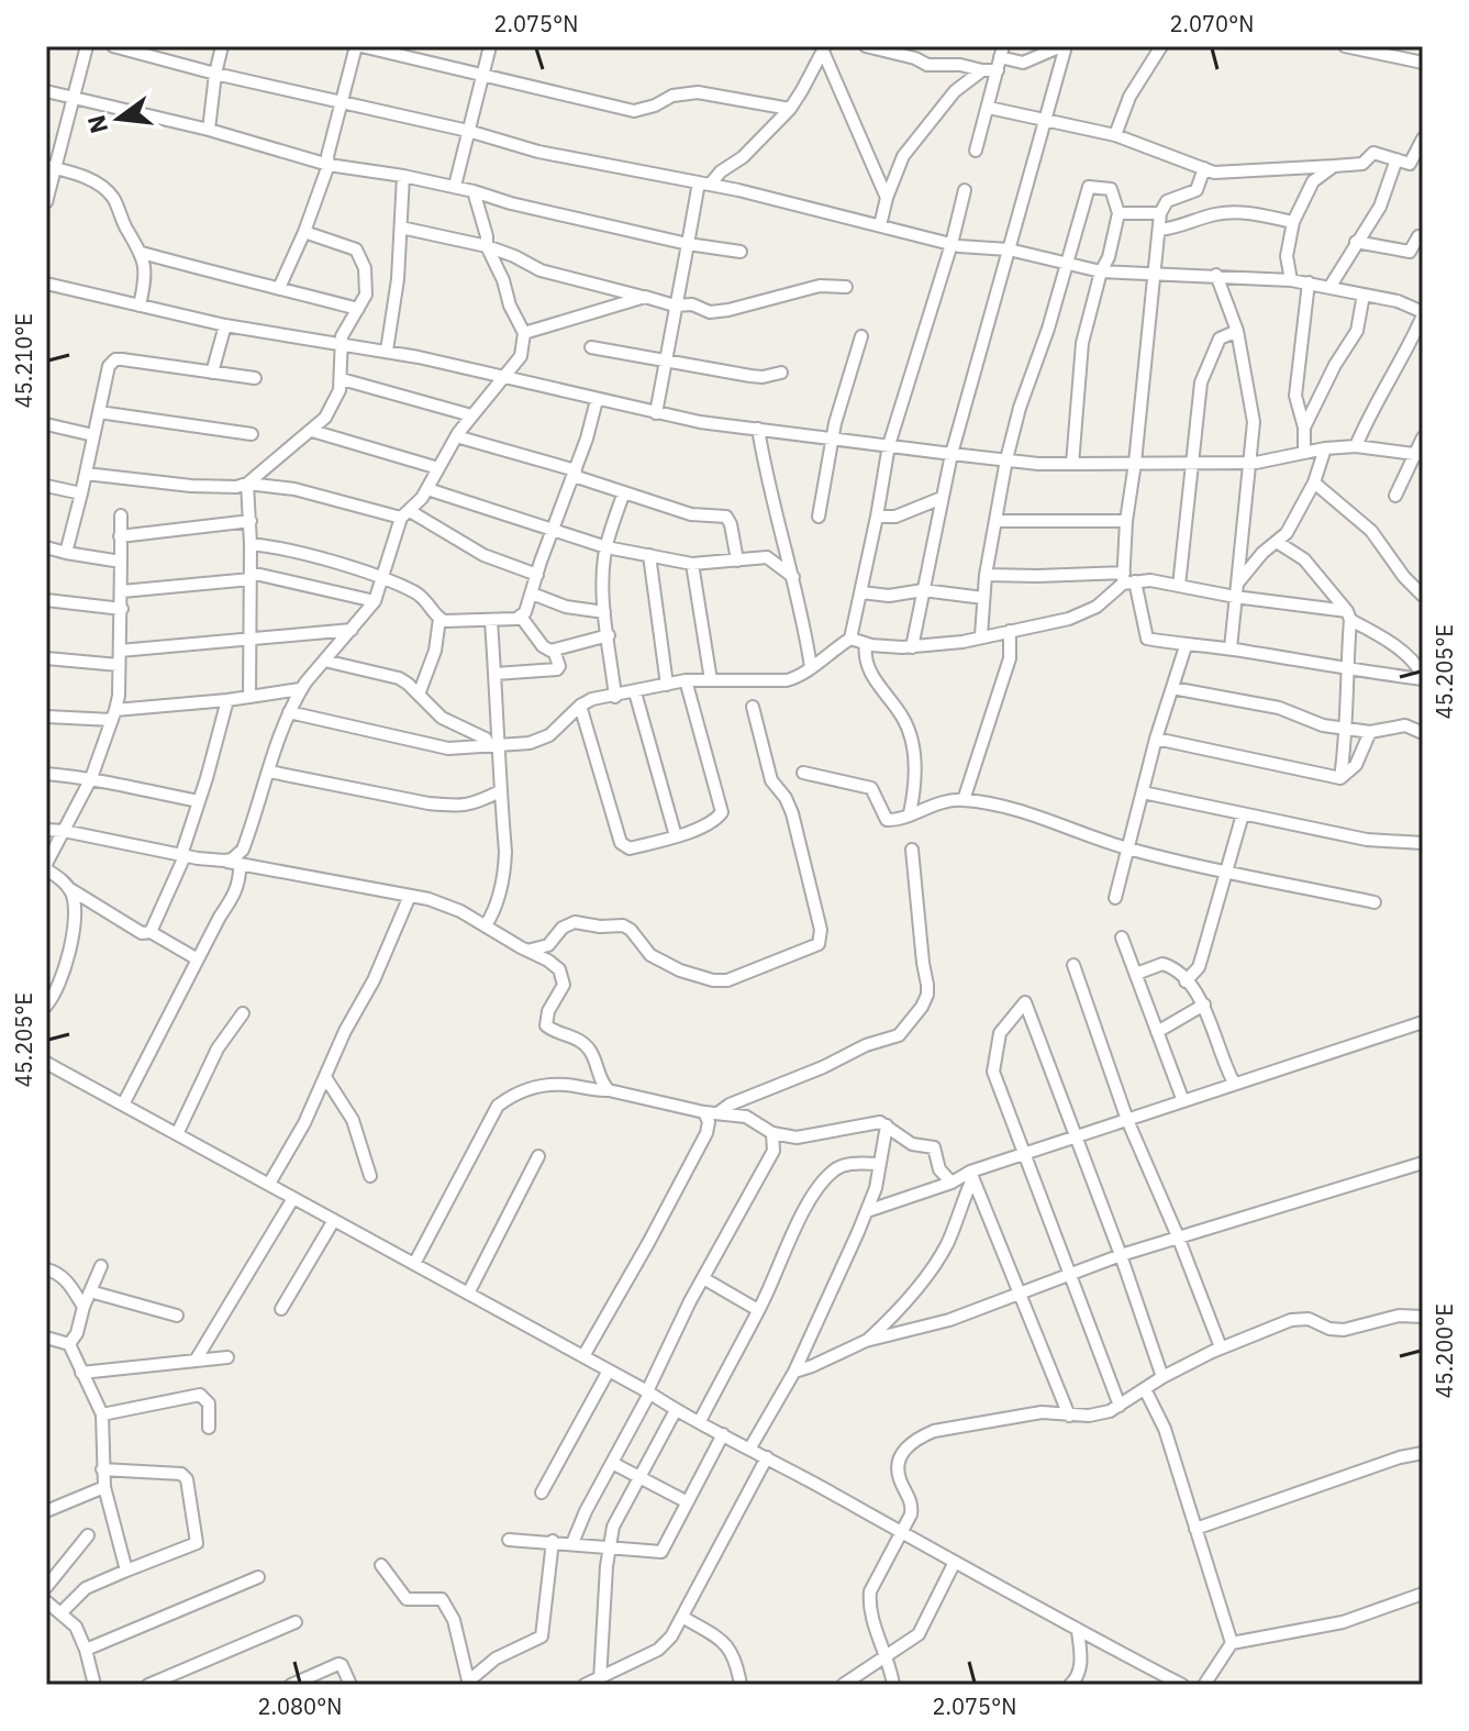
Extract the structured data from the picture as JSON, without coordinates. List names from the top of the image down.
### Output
{
  "north": "left",
  "coordinates": [
    "2.075°N",
    "2.070°N",
    "45.210°E",
    "45.205°E",
    "45.200°E",
    "2.080°N"
  ]
}
